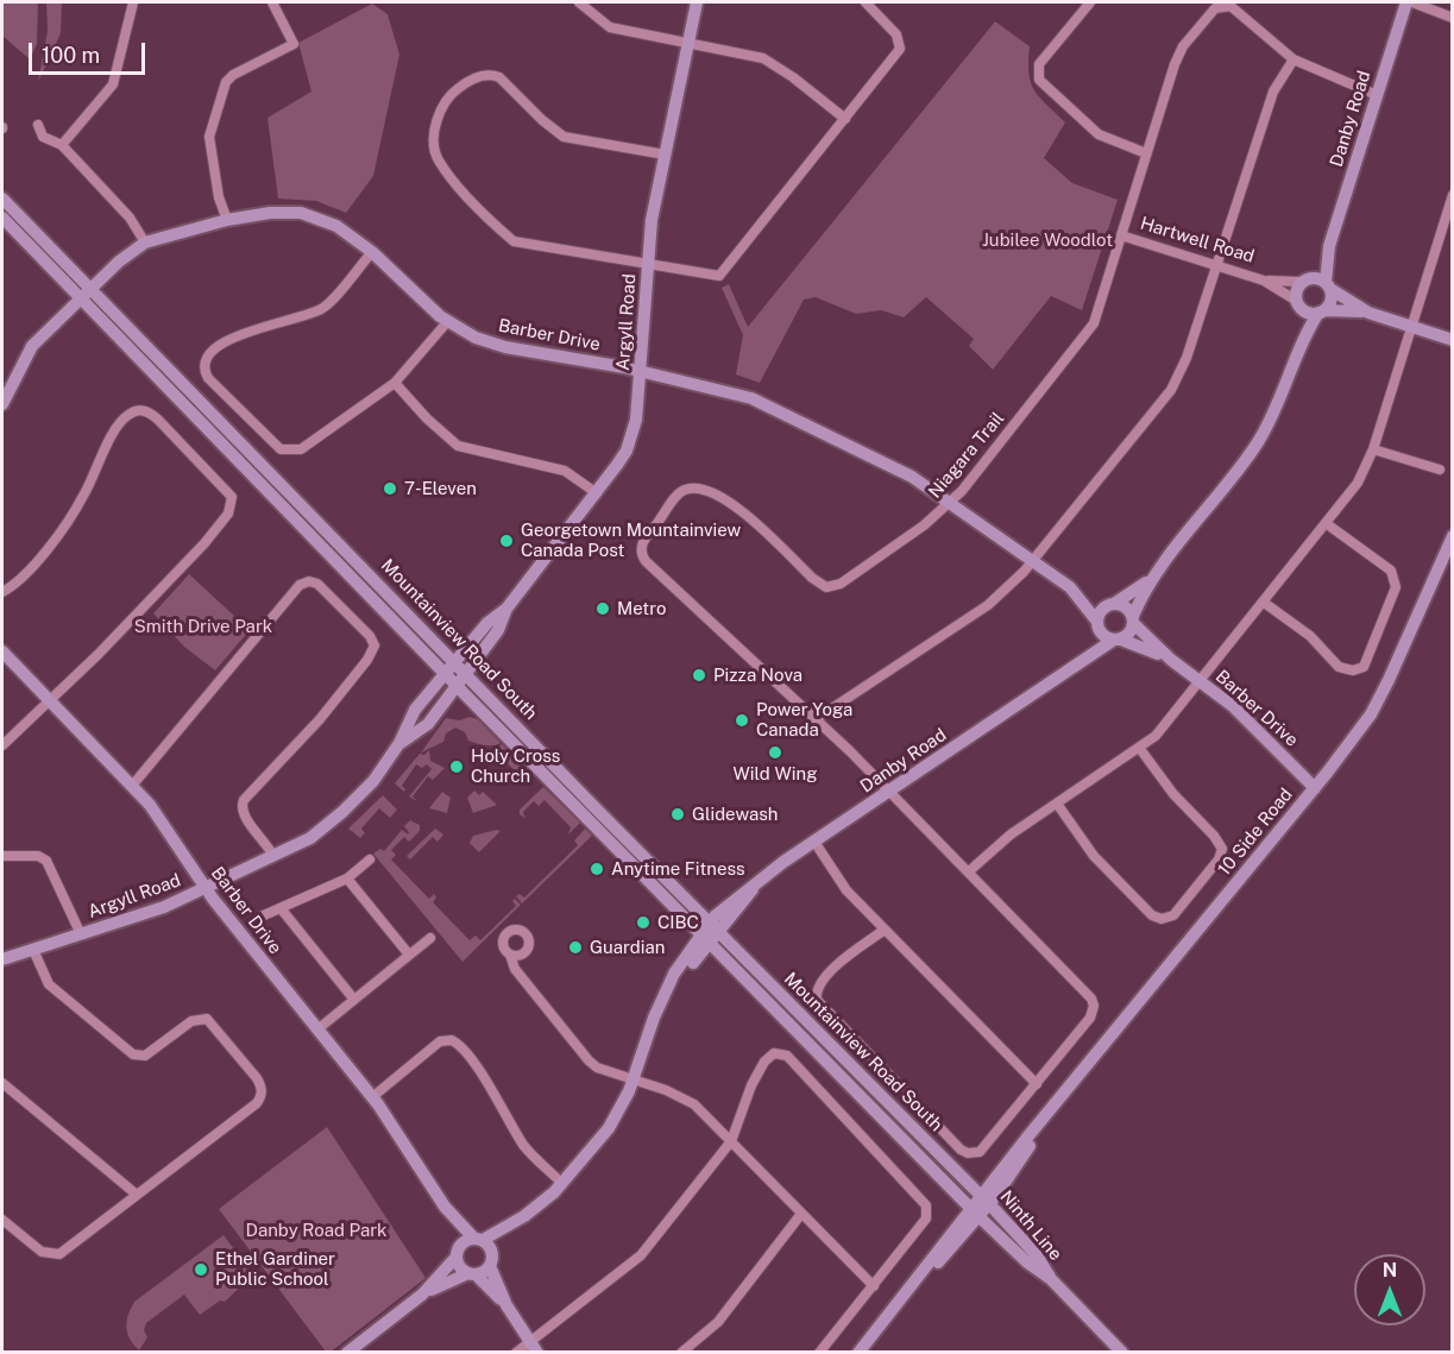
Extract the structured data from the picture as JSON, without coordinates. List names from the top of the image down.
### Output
{
  "streets": {
    "street": [
      "Danby Road",
      "Hartwell Road",
      "Argyll Road",
      "Barber Drive",
      "Niagara Trail",
      "Mountainview Road South",
      "10 Side Road",
      "Ninth Line"
    ]
  },
  "crossings": [
    ["Danby Road", "Hartwell Road"],
    ["Danby Road", "Barber Drive"],
    ["Danby Road", "Niagara Trail"],
    ["Danby Road", "Mountainview Road South"],
    ["Hartwell Road", "Niagara Trail"],
    ["Argyll Road", "Barber Drive"],
    ["Argyll Road", "Mountainview Road South"],
    ["Barber Drive", "Niagara Trail"],
    ["Barber Drive", "Mountainview Road South"],
    ["Barber Drive", "10 Side Road"],
    ["Mountainview Road South", "10 Side Road"],
    ["Mountainview Road South", "Ninth Line"],
    ["10 Side Road", "Ninth Line"]
  ],
  "parks": ["Jubilee Woodlot", "Smith Drive Park", "Danby Road Park"],
  "places": [
    "7-Eleven",
    "Georgetown Mountainview Canada Post",
    "Metro",
    "Pizza Nova",
    "Power Yoga Canada",
    "Wild Wing",
    "Holy Cross Church",
    "Glidewash",
    "Anytime Fitness",
    "CIBC",
    "Guardian",
    "Ethel Gardiner Public School"
  ],
  "scale_bar": "100 m",
  "north": "top"
}
